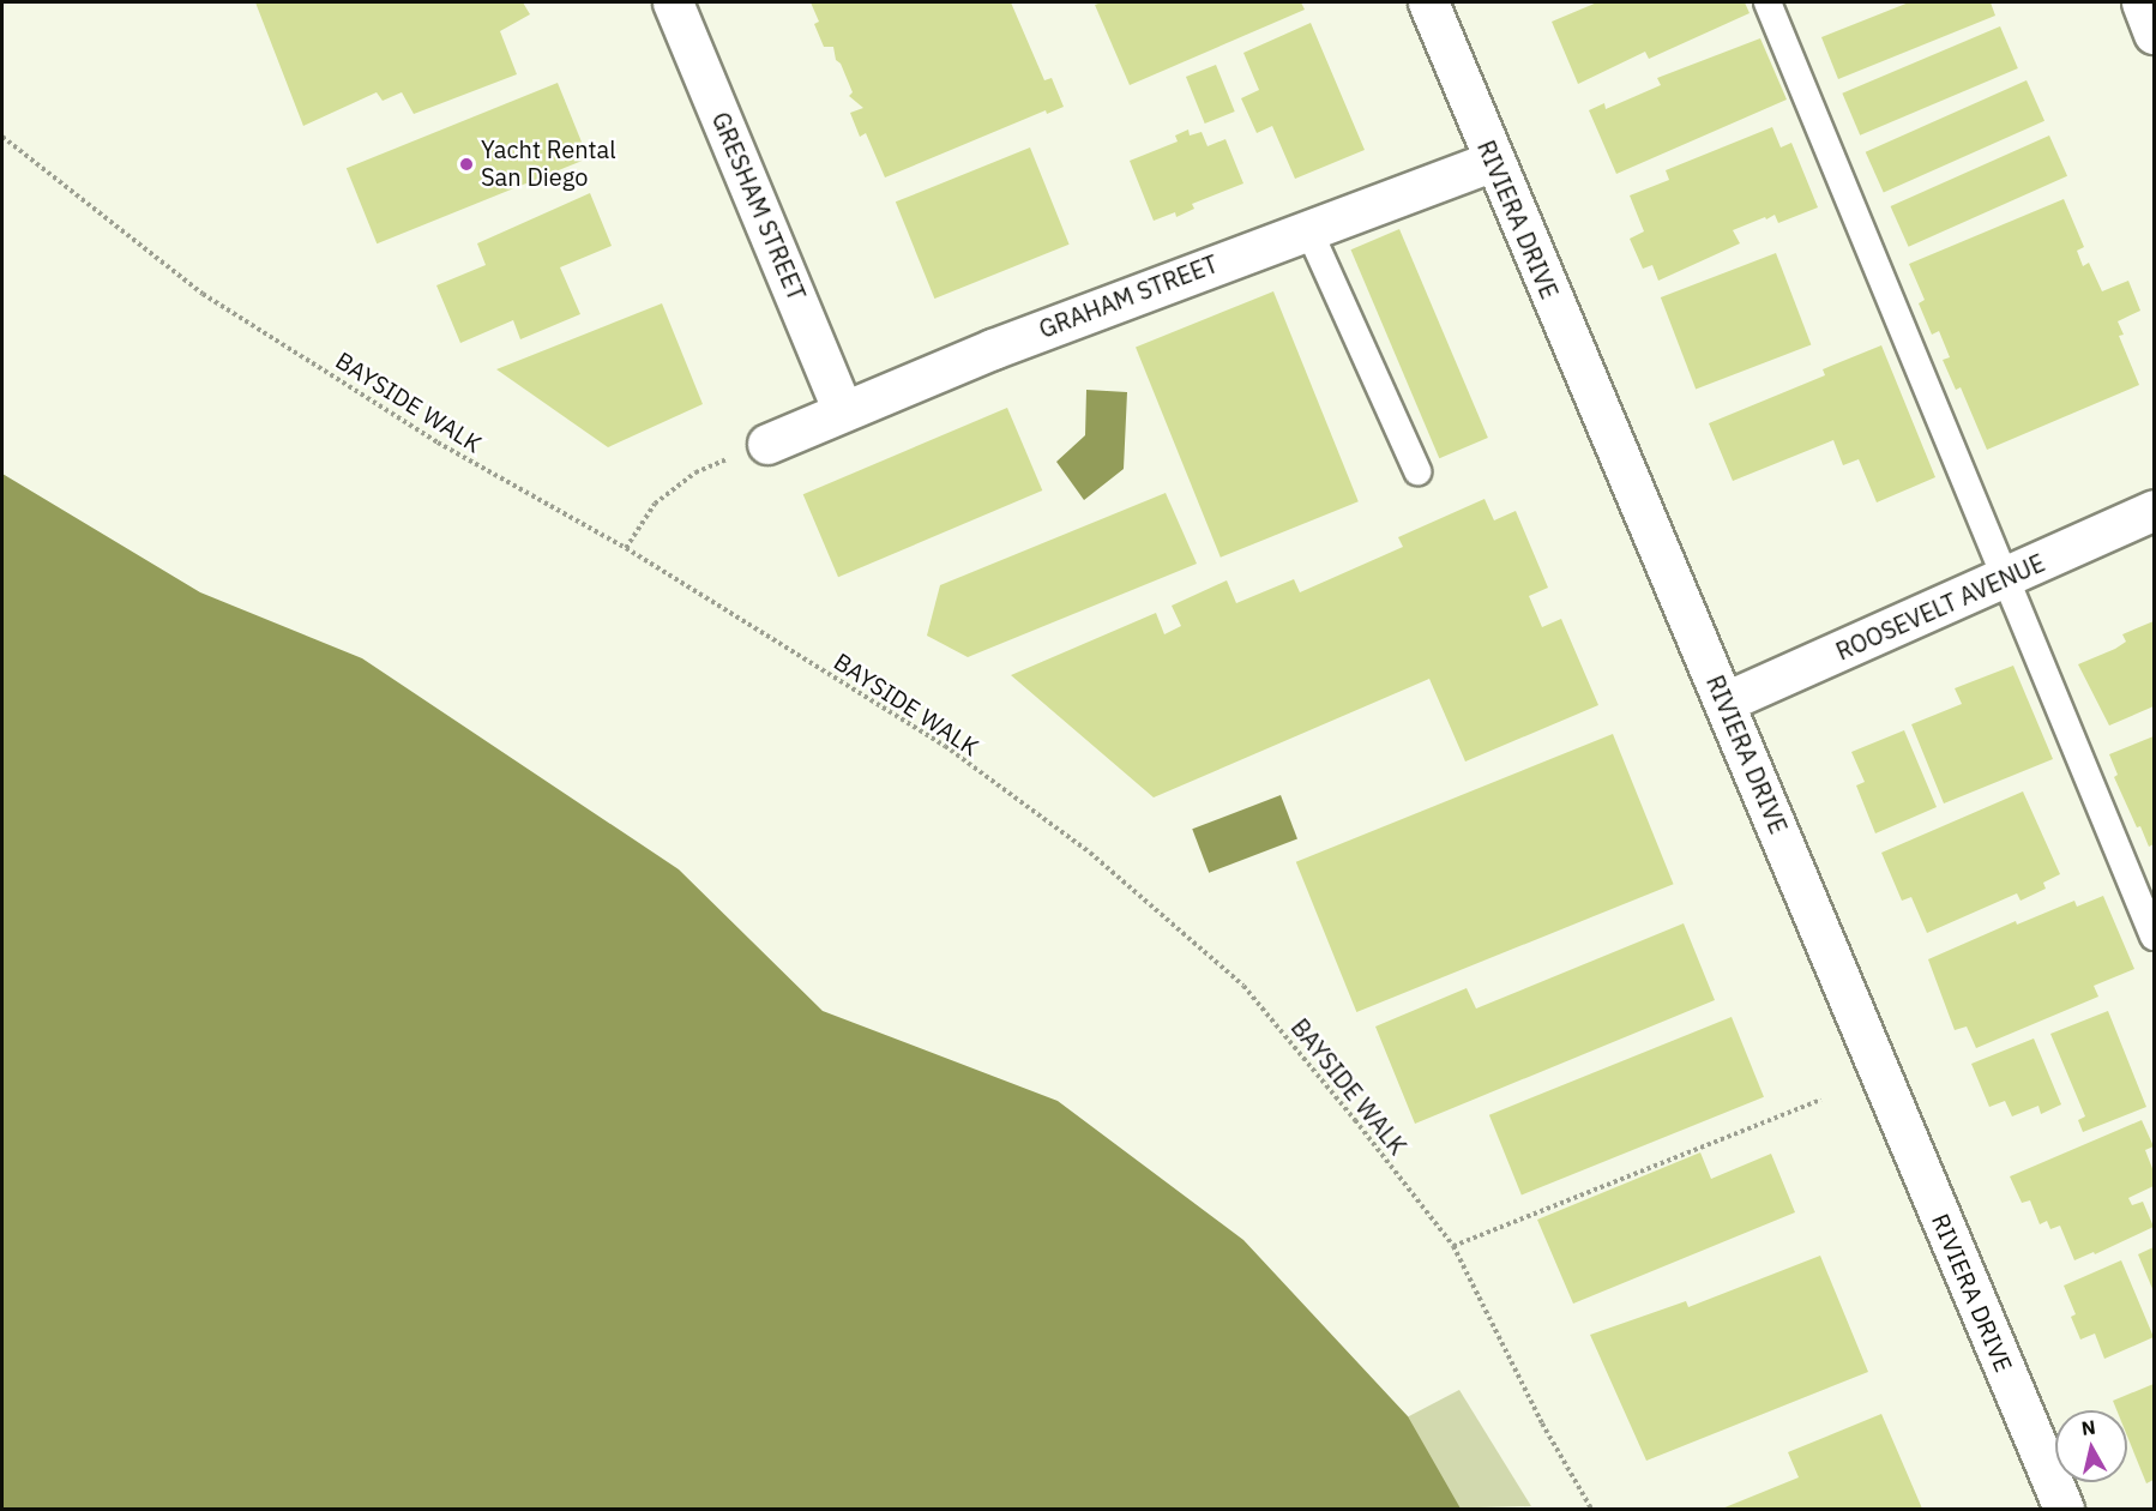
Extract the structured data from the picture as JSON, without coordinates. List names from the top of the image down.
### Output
{
  "streets": {
    "street": [
      "GRESHAM STREET",
      "RIVIERA DRIVE",
      "GRAHAM STREET",
      "ROOSEVELT AVENUE"
    ],
    "path": ["BAYSIDE WALK"]
  },
  "crossings": [
    ["GRESHAM STREET", "GRAHAM STREET"],
    ["RIVIERA DRIVE", "GRAHAM STREET"],
    ["RIVIERA DRIVE", "ROOSEVELT AVENUE"]
  ],
  "places": ["Yacht Rental San Diego"],
  "north": "top"
}
